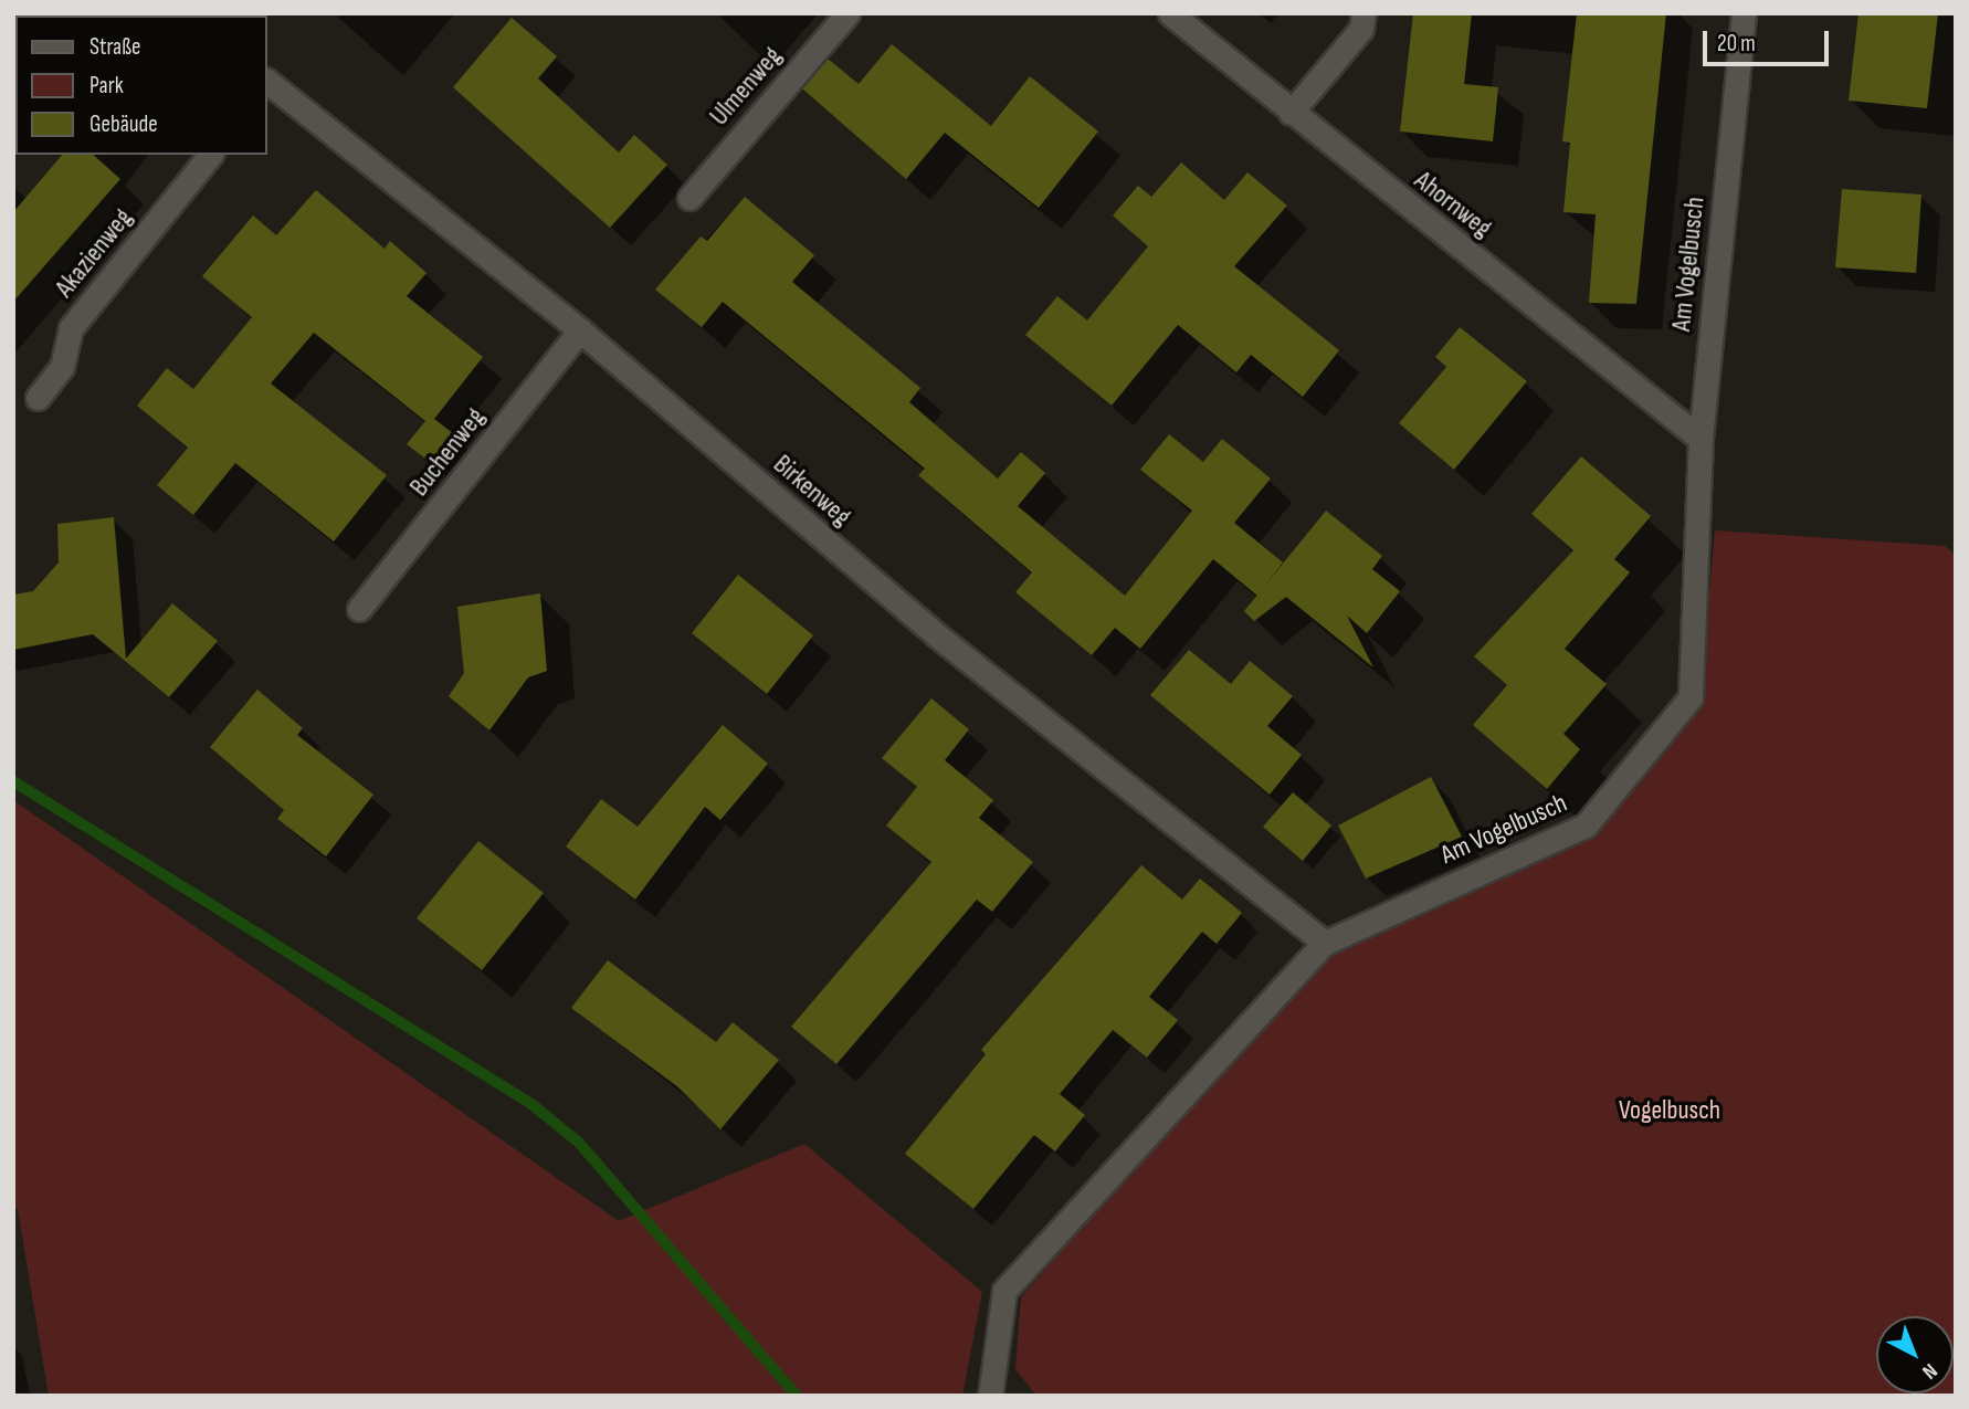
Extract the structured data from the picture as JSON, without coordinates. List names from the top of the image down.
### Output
{
  "streets": {
    "street": [
      "Ulmenweg",
      "Ahornweg",
      "Akazienweg",
      "Am Vogelbusch",
      "Buchenweg",
      "Birkenweg"
    ]
  },
  "crossings": [
    ["Ahornweg", "Am Vogelbusch"],
    ["Am Vogelbusch", "Birkenweg"],
    ["Buchenweg", "Birkenweg"]
  ],
  "parks": ["Vogelbusch"],
  "legend": ["Straße", "Park", "Gebäude"],
  "scale_bar": "20 m",
  "north": "bottom right"
}
